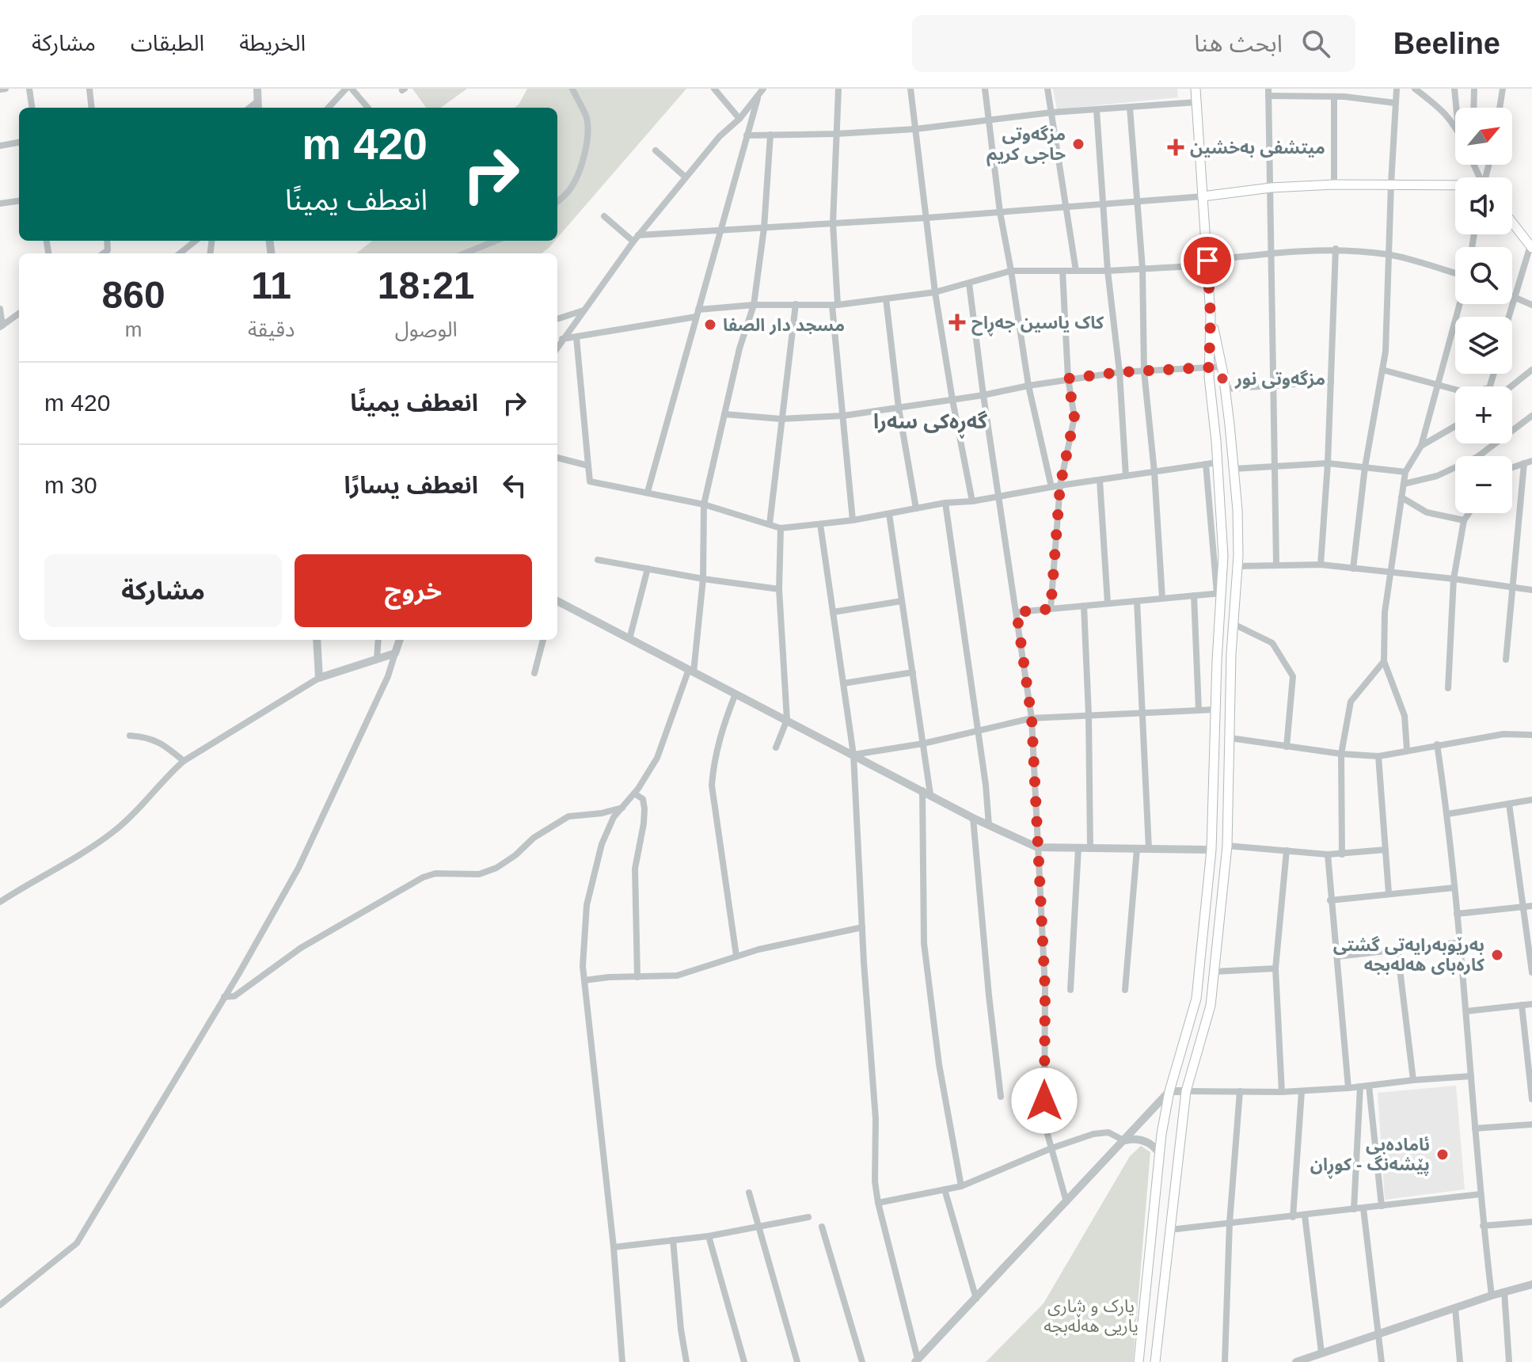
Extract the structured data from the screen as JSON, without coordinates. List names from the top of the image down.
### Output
{
  "districts": ["گەڕەکی سەرا"],
  "parks": ["پارک و شاری یاریی ھەڵەبجە"],
  "places": {
    "other": [
      "مزگە‌وتی حاجی كریم",
      "مسجد دار الصفا",
      "مزگەوتی نور",
      "بەرێوبەرایەتی گشتی کارەبای هەلەبجە",
      "ئامادەیی پێشەنگ - کوڕان"
    ],
    "health": ["میتشفی بەخشین", "کاک یاسین جەڕاح"]
  },
  "north": "top right",
  "page": {
    "header": "Beeline",
    "search": "ابحث هنا",
    "nav": ["الخريطة", "الطبقات", "مشاركة"],
    "map_buttons": ["+", "−"],
    "turn": ["420 m", "انعطف يمينًا"],
    "eta": [
      "18:21",
      "الوصول",
      "11",
      "دقيقة",
      "860",
      "m"
    ],
    "list": [
      {
        "name": "انعطف يمينًا",
        "value": "420 m"
      },
      {
        "name": "انعطف يسارًا",
        "value": "30 m"
      }
    ],
    "buttons": ["خروج", "مشاركة"]
  }
}
